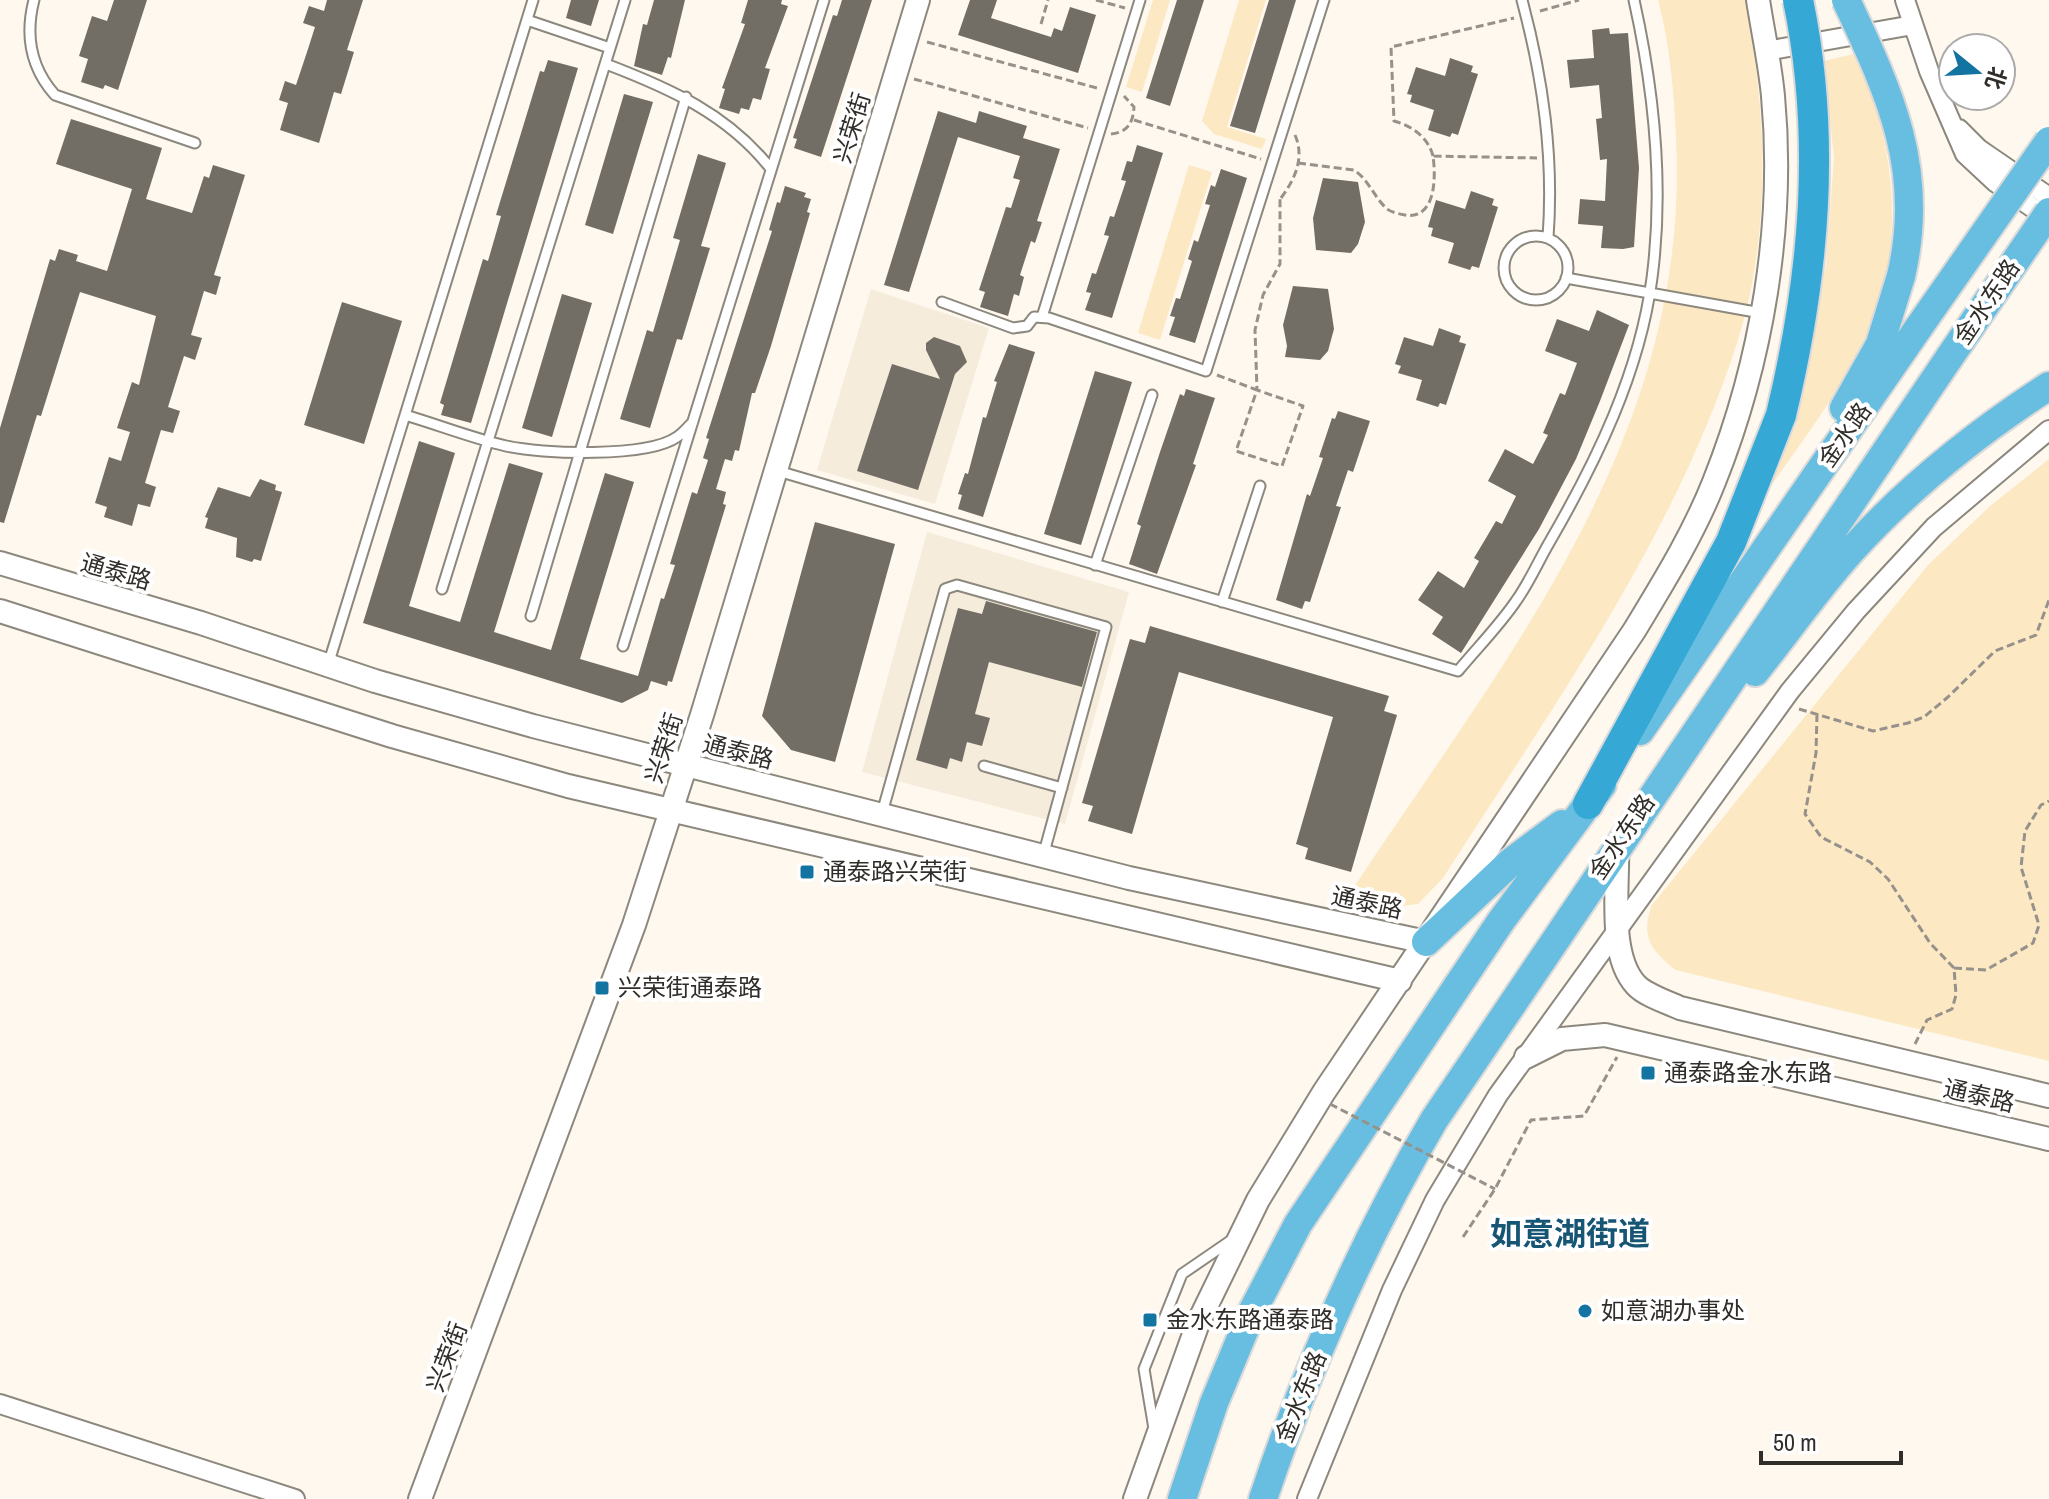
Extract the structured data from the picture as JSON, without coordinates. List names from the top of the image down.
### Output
{
  "streets": {
    "main road": ["金水东路", "金水路"],
    "street": ["兴荣街", "通泰路"]
  },
  "crossings": [
    ["兴荣街", "通泰路"],
    ["金水东路", "金水路"],
    ["金水东路", "通泰路"]
  ],
  "districts": ["如意湖街道"],
  "places": {
    "transit": [
      "通泰路兴荣街",
      "兴荣街通泰路",
      "通泰路金水东路",
      "金水东路通泰路"
    ],
    "other": ["如意湖办事处"]
  },
  "scale_bar": "50 m",
  "north": "right"
}
